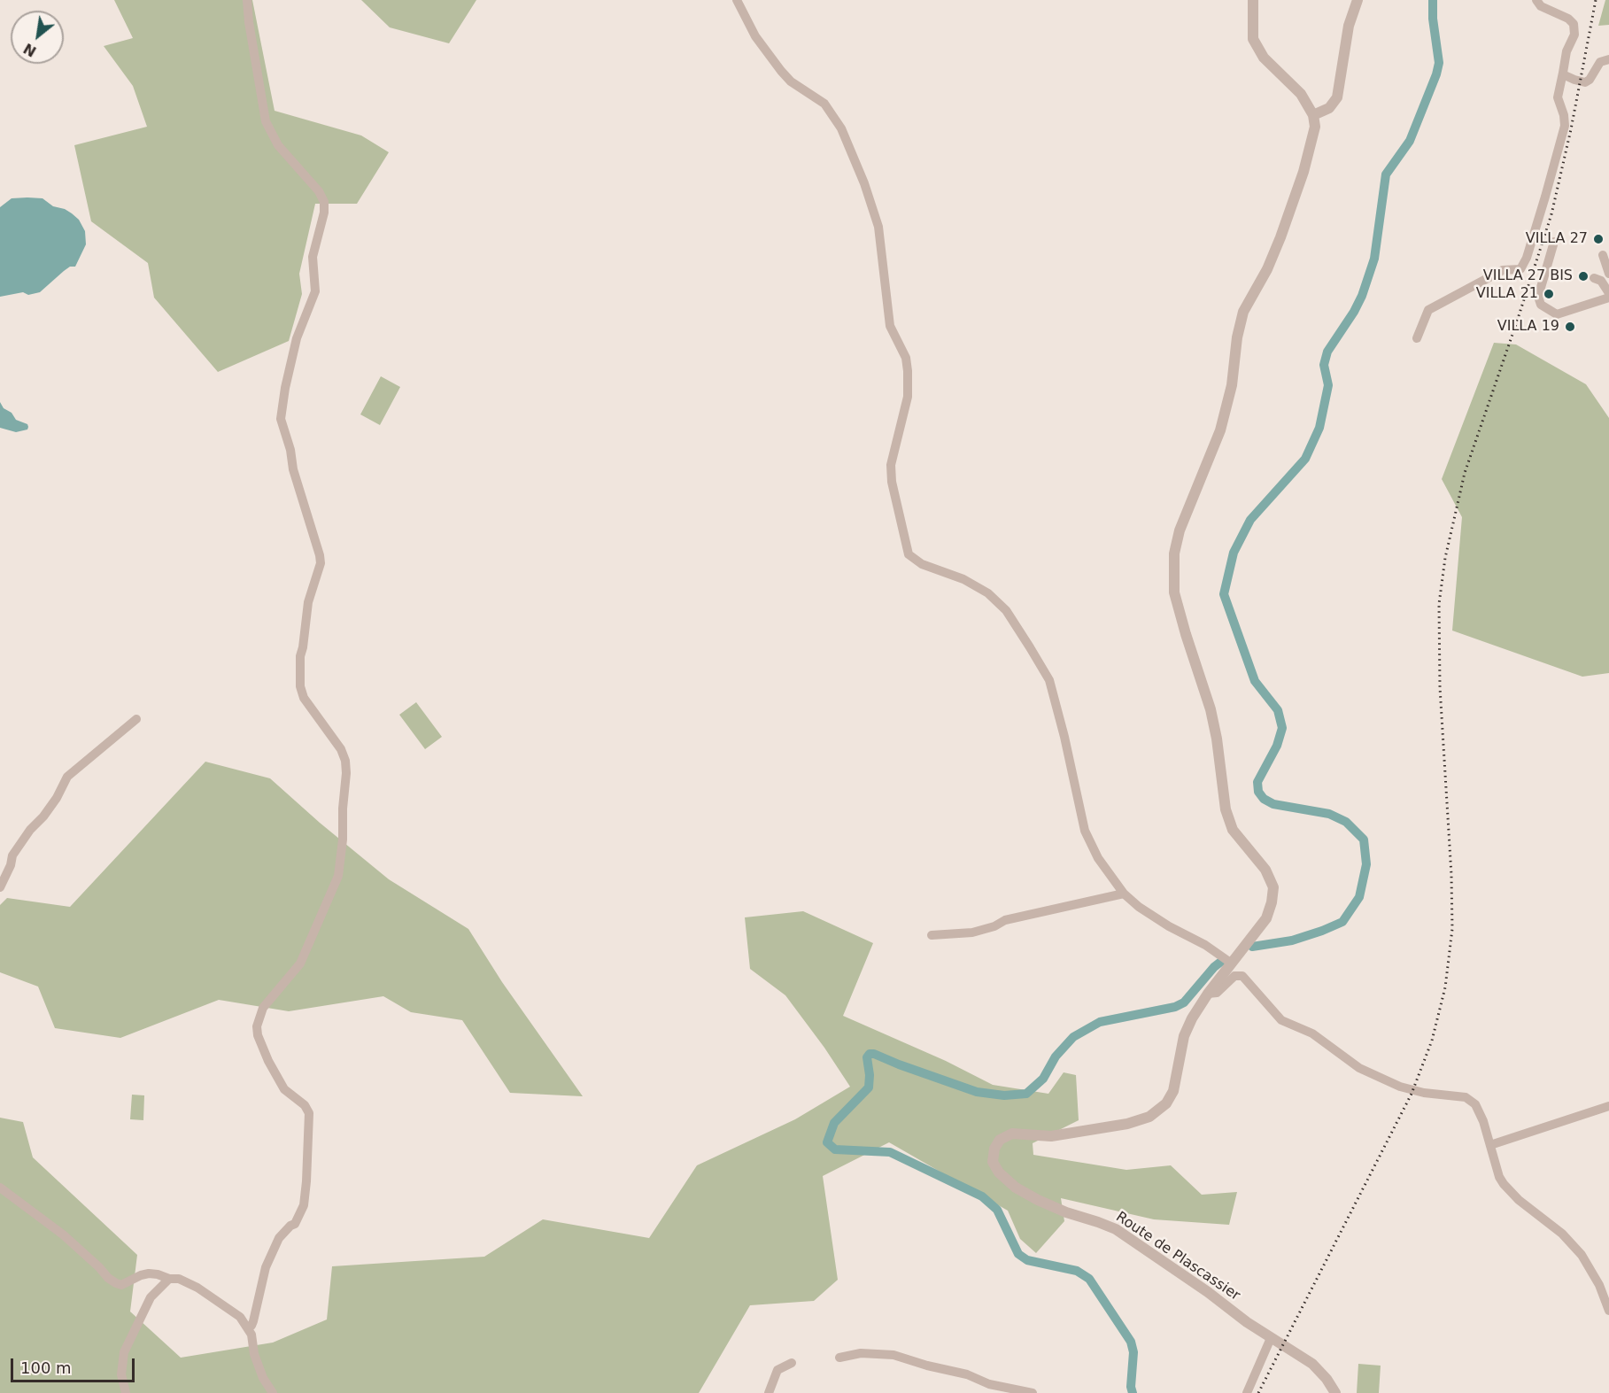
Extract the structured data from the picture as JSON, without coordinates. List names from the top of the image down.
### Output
{
  "streets": {
    "street": ["Route de Plascassier"]
  },
  "places": [
    "VILLA 27",
    "VILLA 27 BIS",
    "VILLA 21",
    "VILLA 19"
  ],
  "scale_bar": "100 m",
  "north": "bottom left"
}
